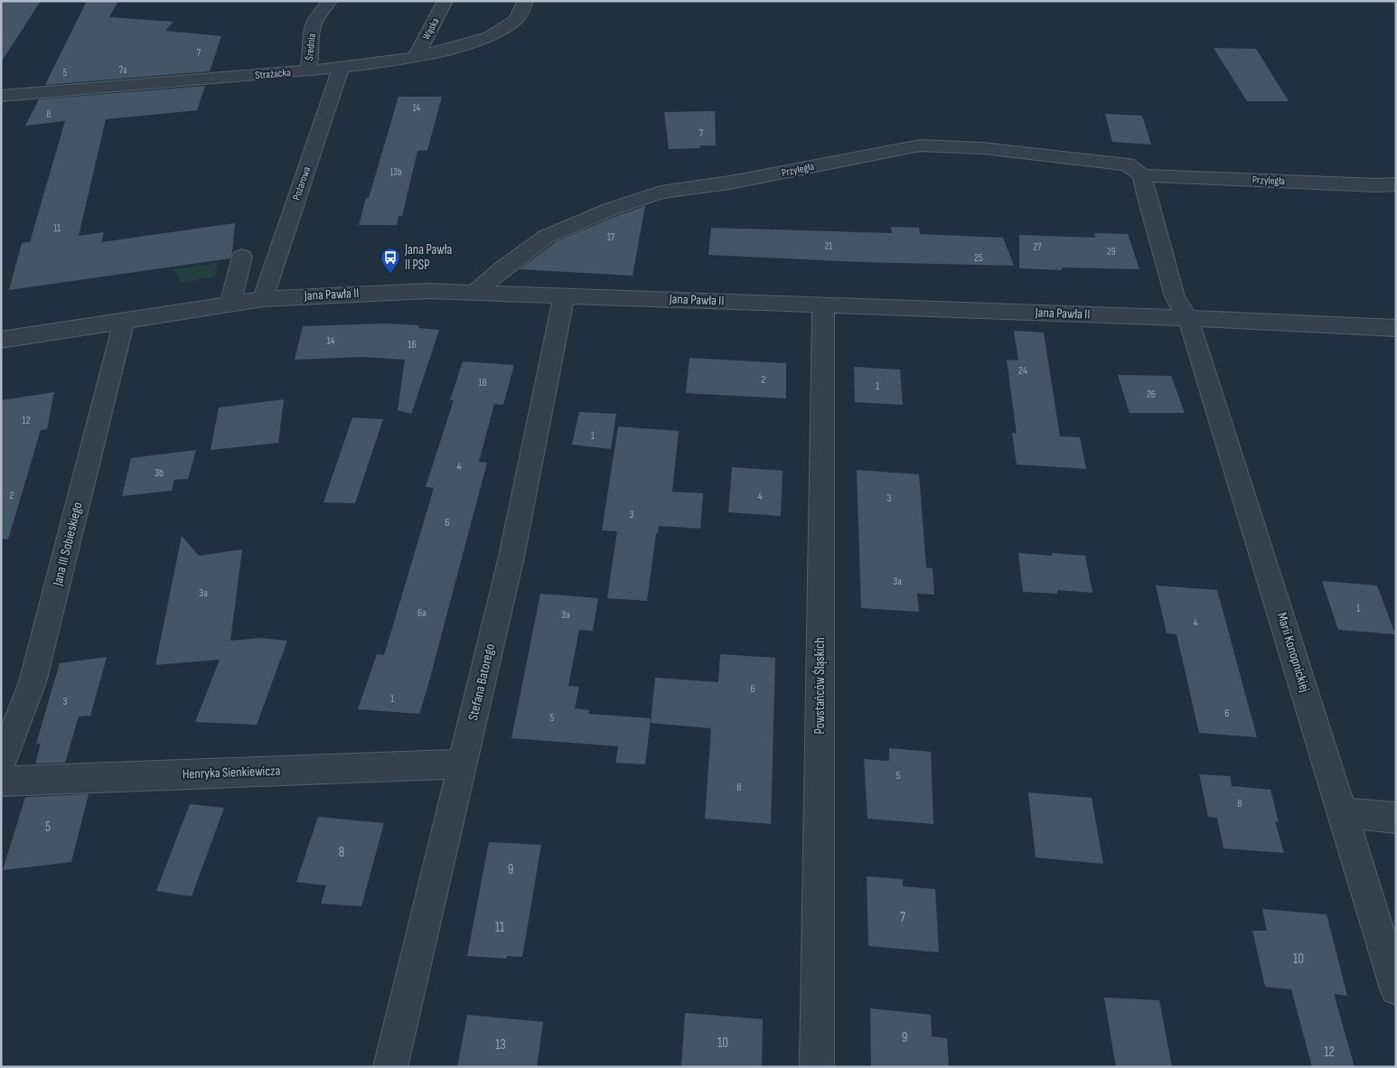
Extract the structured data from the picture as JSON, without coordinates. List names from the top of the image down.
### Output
{
  "streets": {
    "street": [
      "Wąska",
      "Średnia",
      "Strażacka",
      "Przyległa",
      "Pożarowa",
      "Jana Pawła II",
      "Jana III Sobieskiego",
      "Marii Konopnickiej",
      "Stefana Batorego",
      "Powstańców Śląskich",
      "Henryka Sienkiewicza"
    ]
  },
  "crossings": [
    ["Wąska", "Strażacka"],
    ["Średnia", "Strażacka"],
    ["Strażacka", "Pożarowa"],
    ["Przyległa", "Jana Pawła II"],
    ["Pożarowa", "Jana Pawła II"],
    ["Jana Pawła II", "Jana III Sobieskiego"],
    ["Jana Pawła II", "Marii Konopnickiej"],
    ["Jana Pawła II", "Stefana Batorego"],
    ["Jana Pawła II", "Powstańców Śląskich"],
    ["Stefana Batorego", "Henryka Sienkiewicza"]
  ],
  "places": {
    "bus stop": ["Jana Pawła II PSP"]
  },
  "house_numbers": [
    "7",
    "7a",
    "5",
    "14",
    "8",
    "7",
    "13b",
    "11",
    "17",
    "21",
    "27",
    "29",
    "25",
    "14",
    "16",
    "24",
    "2",
    "18",
    "1",
    "26",
    "12",
    "1",
    "4",
    "3b",
    "2",
    "4",
    "3",
    "3",
    "6",
    "3a",
    "3a",
    "1",
    "6a",
    "3a",
    "4",
    "6",
    "1",
    "3",
    "6",
    "5",
    "5",
    "8",
    "8",
    "5",
    "8",
    "9",
    "7",
    "11",
    "10",
    "9",
    "10",
    "13",
    "12"
  ]
}
